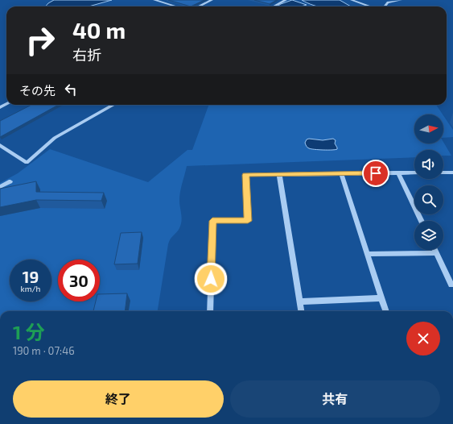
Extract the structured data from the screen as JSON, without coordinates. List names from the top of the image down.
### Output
{
  "north": "right",
  "page": {
    "turn": ["40 m", "右折"],
    "then": "その先",
    "speed": "19 km/h",
    "limit": "30",
    "heading": ["1 分", "190 m · 07:46"],
    "buttons": ["終了", "共有"]
  }
}
